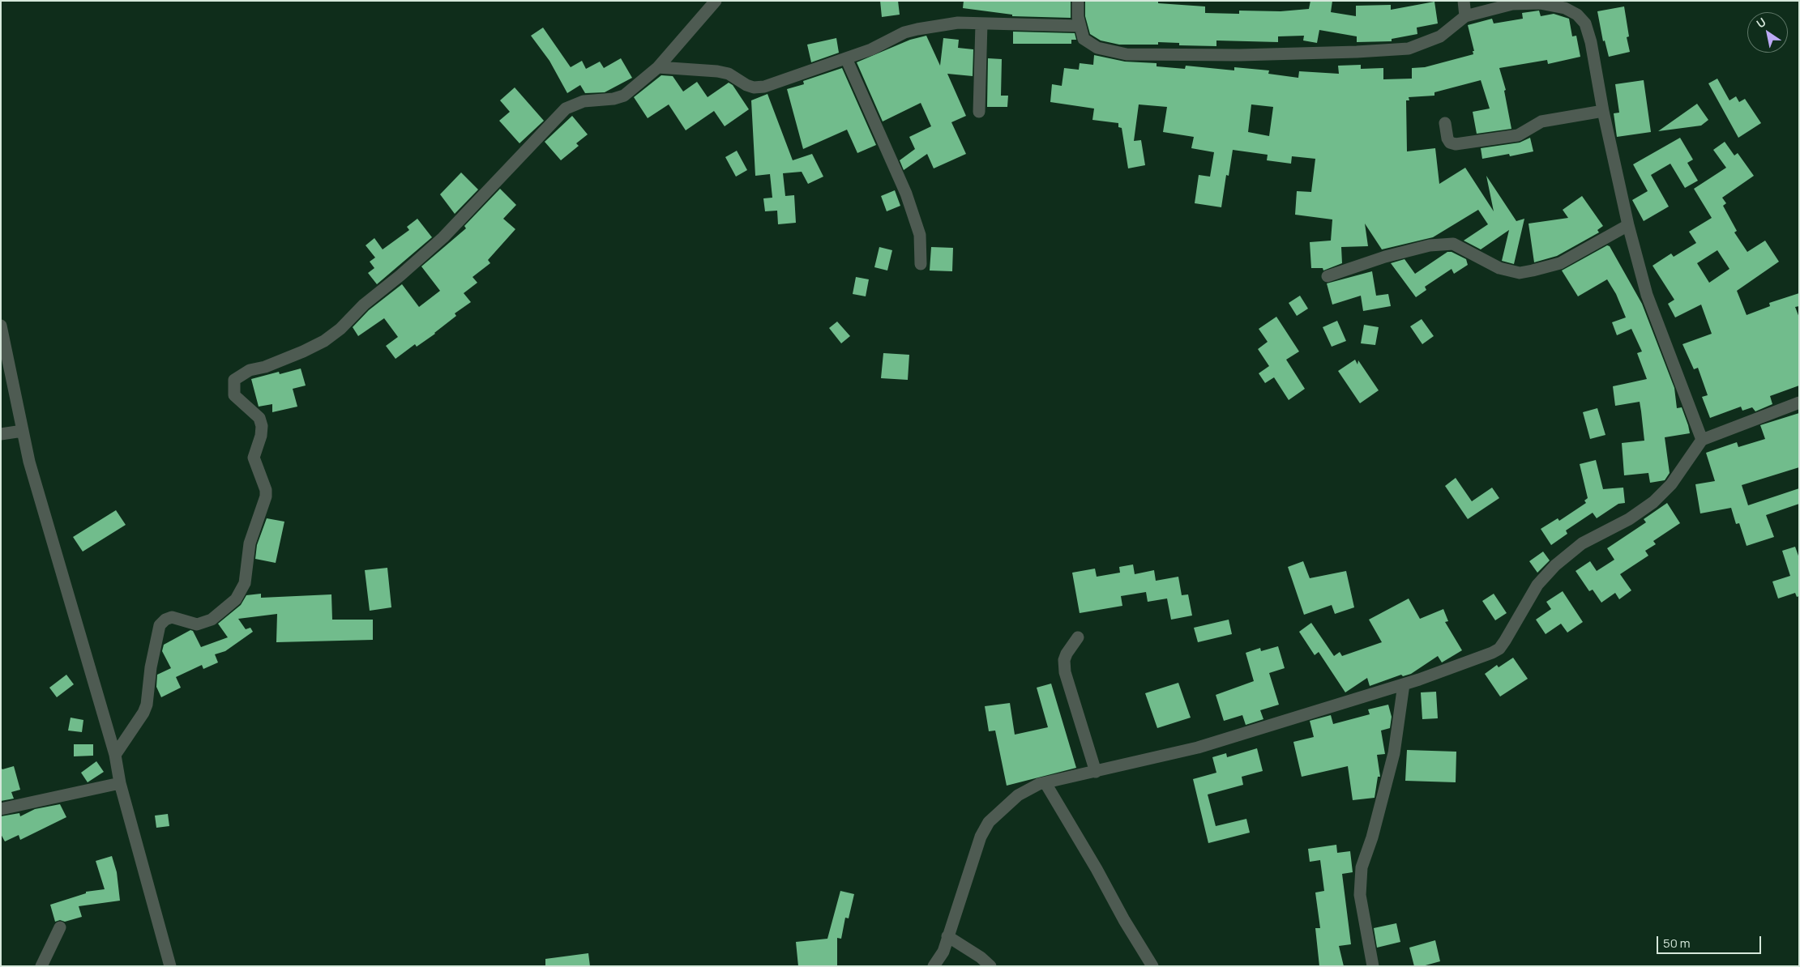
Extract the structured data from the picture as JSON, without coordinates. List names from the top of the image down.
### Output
{
  "scale_bar": "50 m",
  "north": "top left"
}
